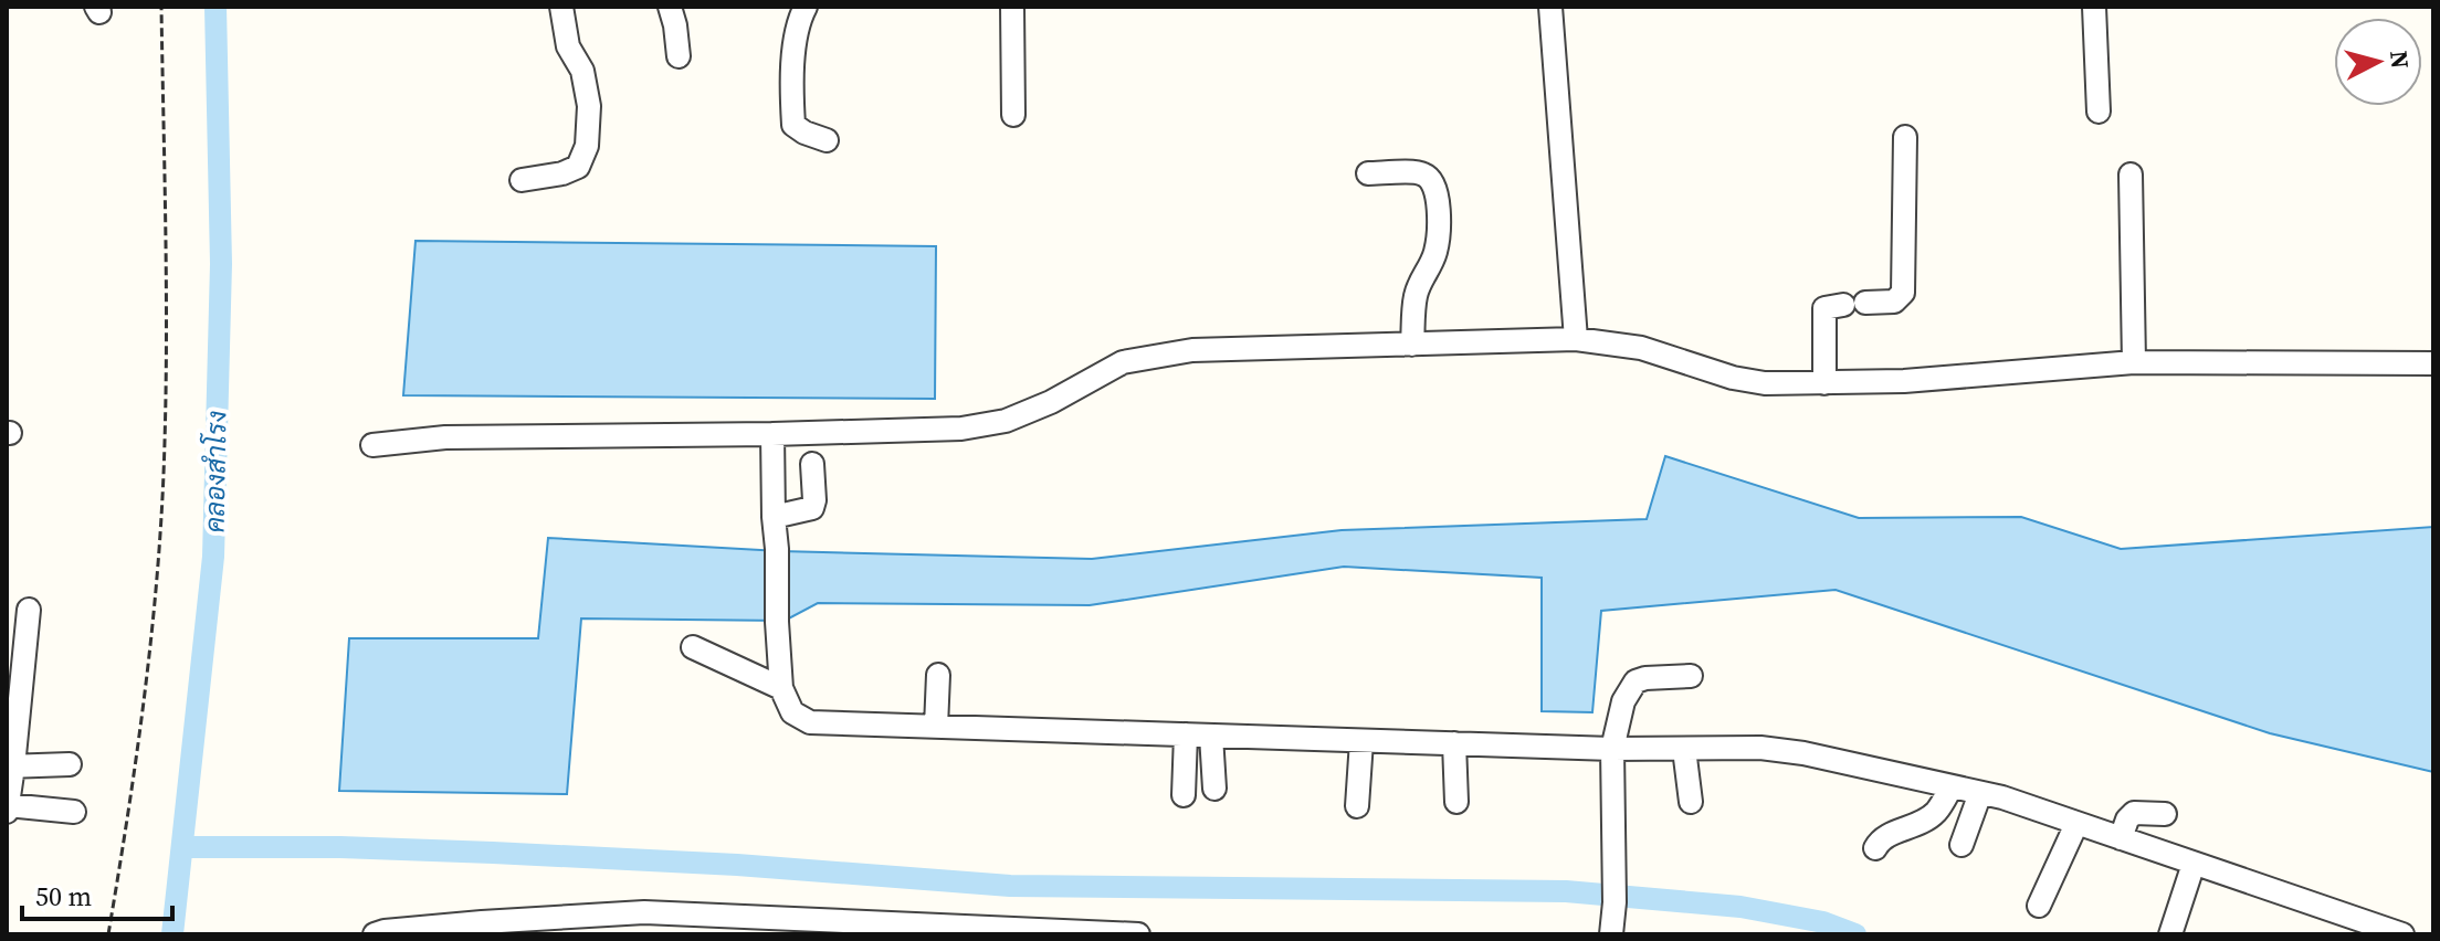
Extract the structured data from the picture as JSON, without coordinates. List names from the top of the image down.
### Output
{
  "water": ["คลองสำโรง"],
  "scale_bar": "50 m",
  "north": "right"
}
